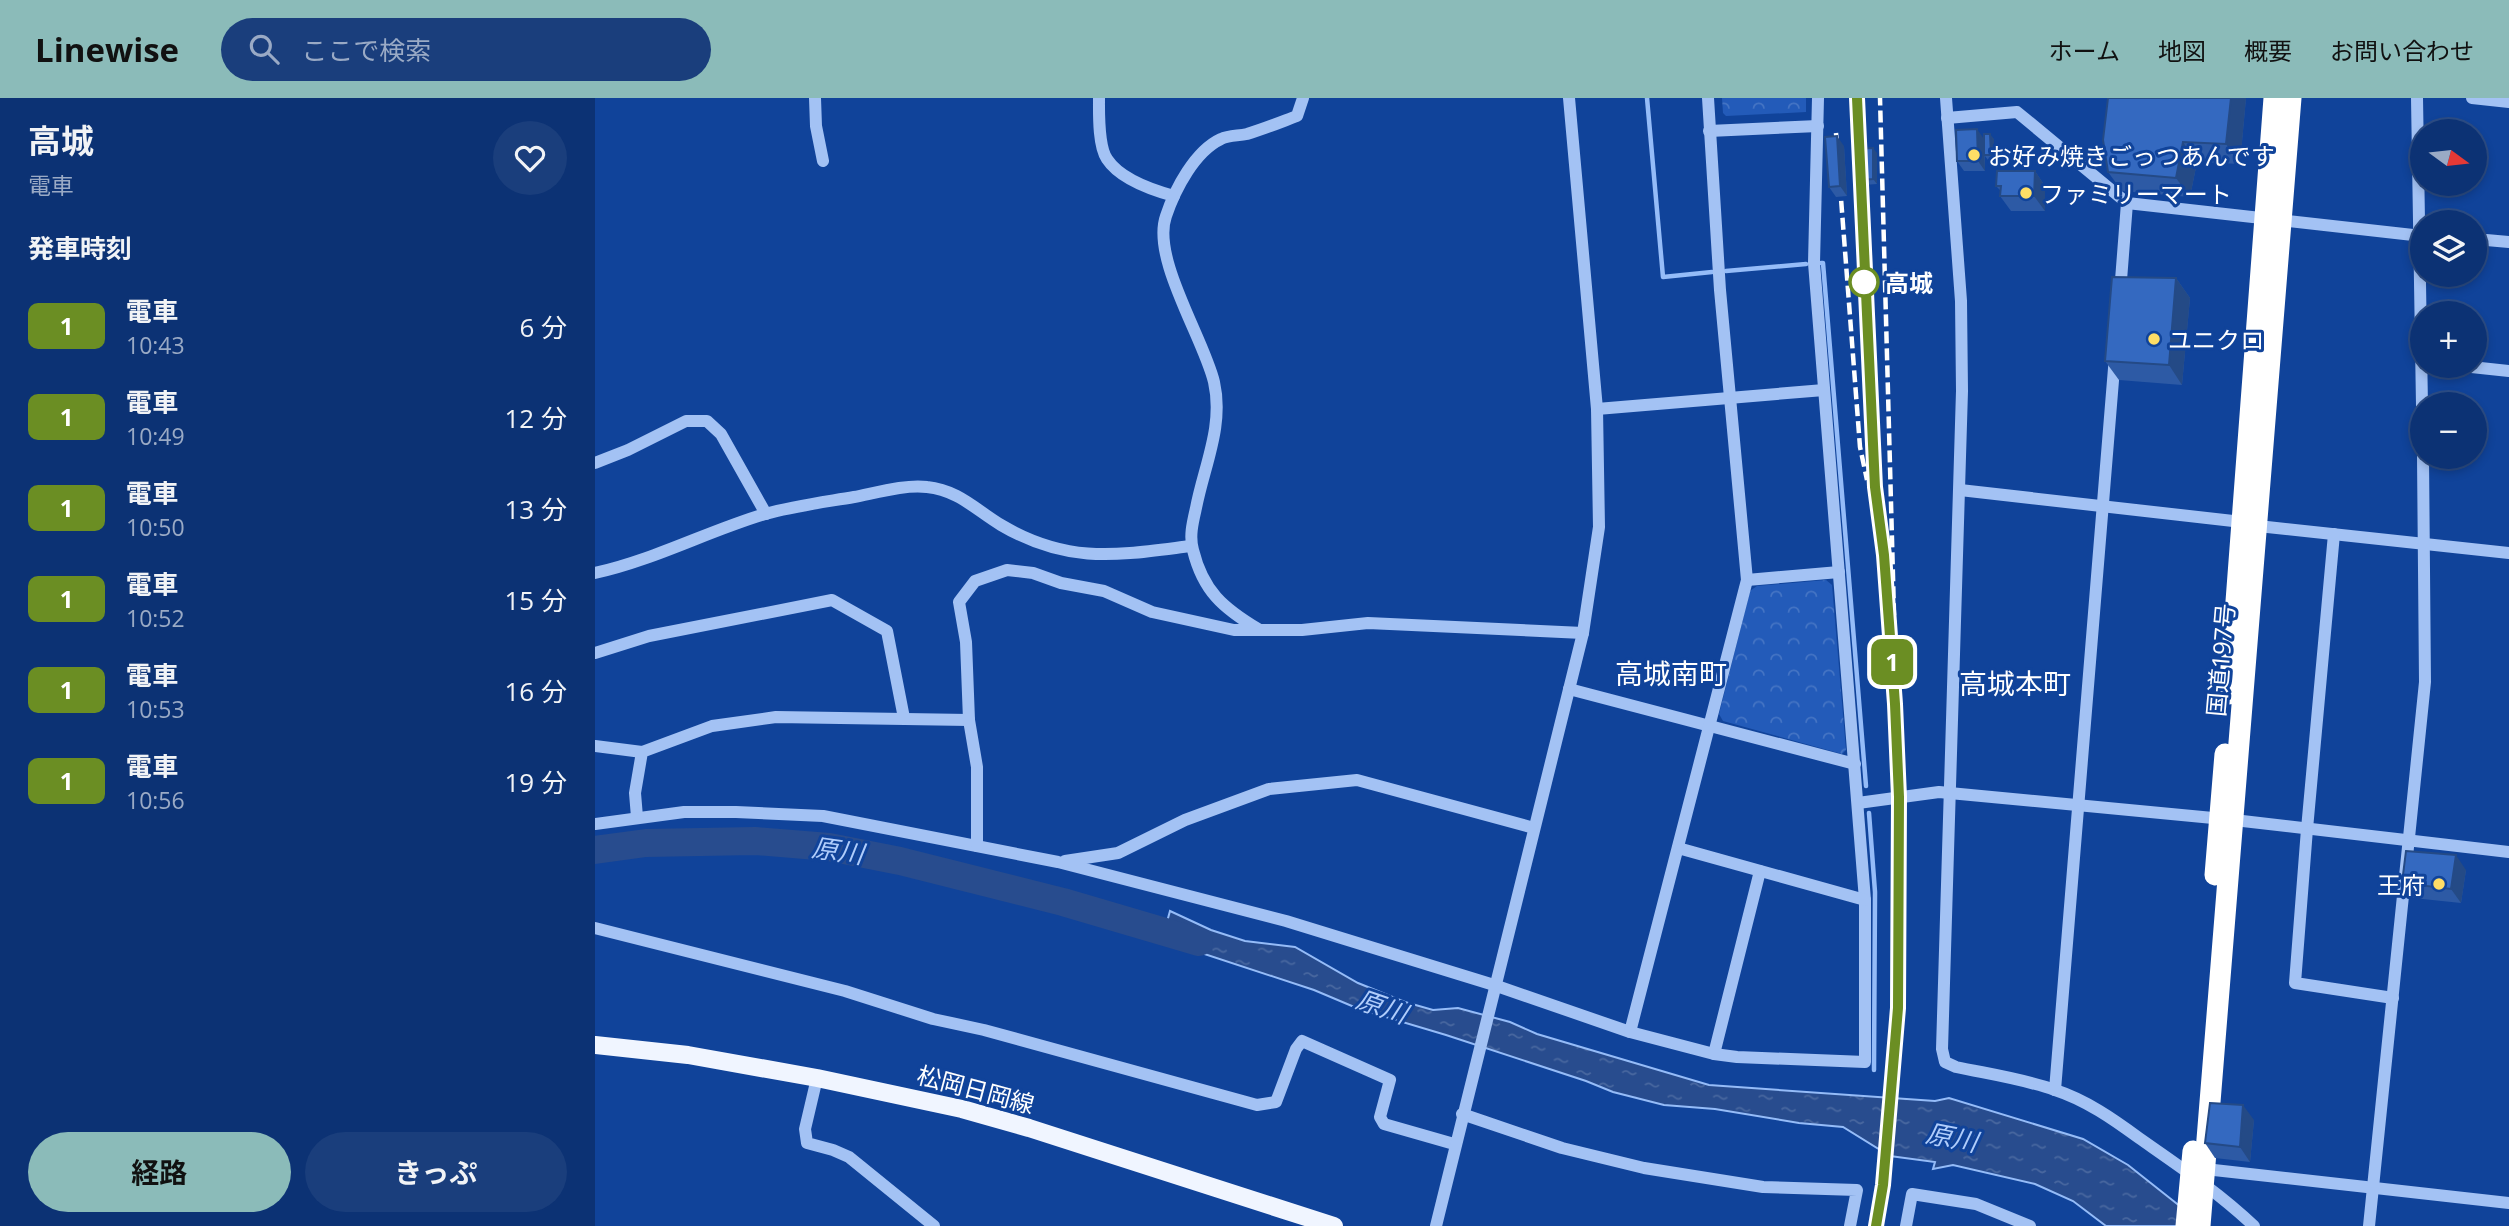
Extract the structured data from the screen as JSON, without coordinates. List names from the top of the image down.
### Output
{
  "streets": {
    "highway": ["国道197号"],
    "main road": ["松岡日岡線"]
  },
  "districts": ["高城南町", "高城本町"],
  "water": ["原川"],
  "places": [
    "お好み焼きごっつあんです",
    "ファミリーマート",
    "高城",
    "ユニクロ",
    "王府"
  ],
  "north": "right",
  "page": {
    "header": "Linewise",
    "search": "ここで検索",
    "nav": [
      "ホーム",
      "地図",
      "概要",
      "お問い合わせ"
    ],
    "heading": [
      ["高城", "電車"],
      "発車時刻"
    ],
    "on_map": "1",
    "map_buttons": ["+", "−"],
    "list": [
      {
        "mark": "1",
        "name": "電車",
        "note": "10:43",
        "value": "6 分"
      },
      {
        "mark": "1",
        "name": "電車",
        "note": "10:49",
        "value": "12 分"
      },
      {
        "mark": "1",
        "name": "電車",
        "note": "10:50",
        "value": "13 分"
      },
      {
        "mark": "1",
        "name": "電車",
        "note": "10:52",
        "value": "15 分"
      },
      {
        "mark": "1",
        "name": "電車",
        "note": "10:53",
        "value": "16 分"
      },
      {
        "mark": "1",
        "name": "電車",
        "note": "10:56",
        "value": "19 分"
      }
    ],
    "buttons": ["経路", "きっぷ"]
  }
}
